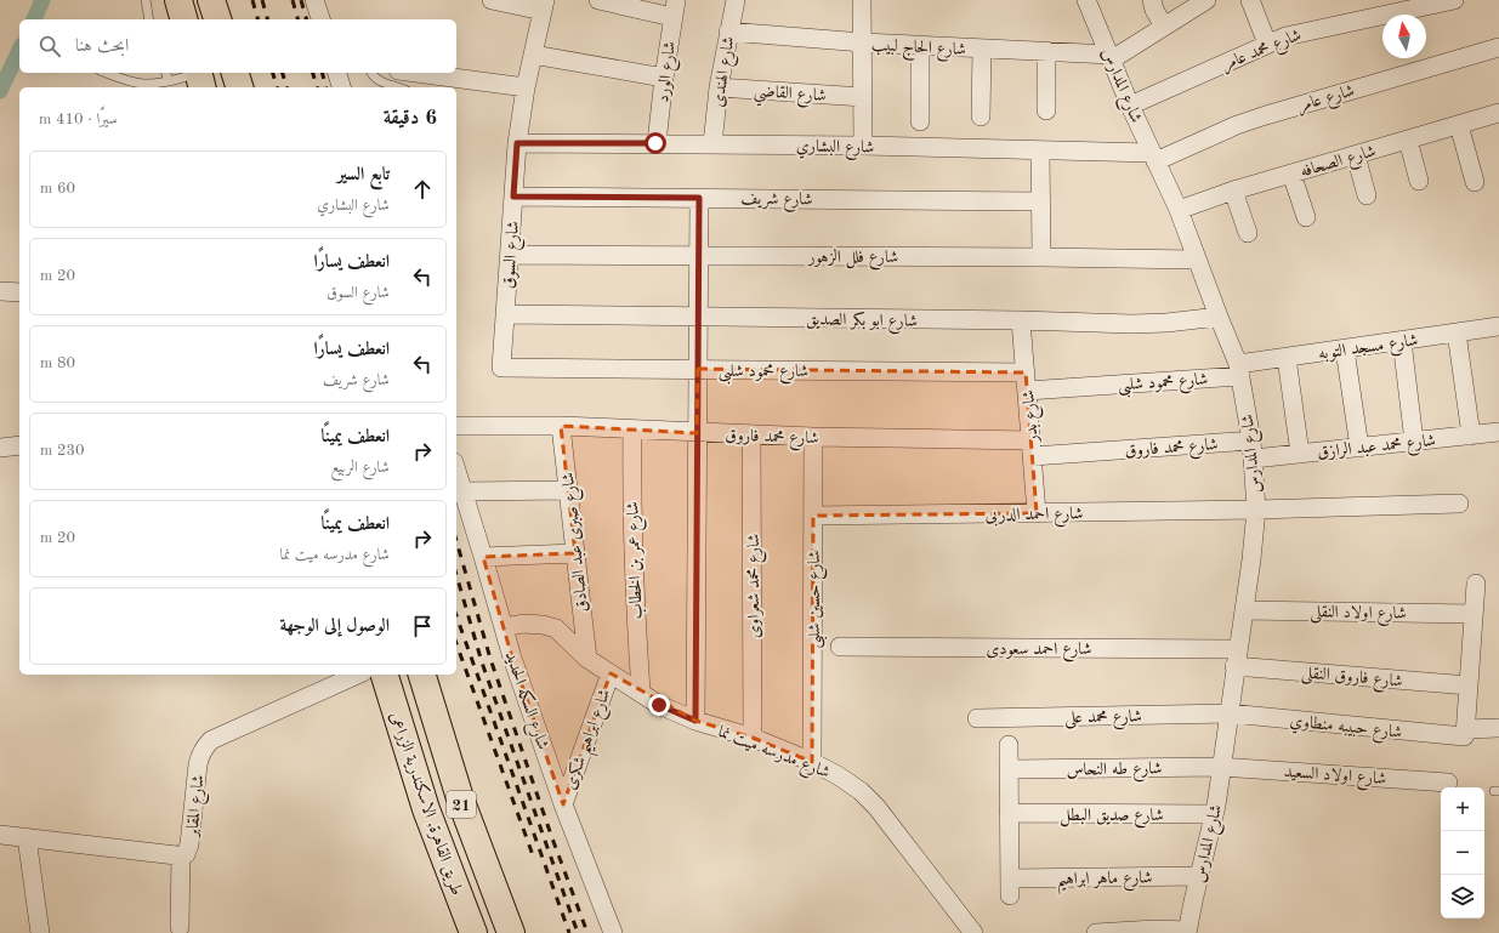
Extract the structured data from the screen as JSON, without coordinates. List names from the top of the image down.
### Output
{
  "streets": {
    "highway": ["طريق القاهرة, الاسكندرية الزراعى", "21"],
    "street": [
      "شارع الحاج لبيب",
      "شارع محمد عامر",
      "شارع الورد",
      "شارع الهندى",
      "شارع المدارس",
      "شارع القاضي",
      "شارع عامر",
      "شارع البشاري",
      "شارع الصحافه",
      "شارع شريف",
      "شارع السوق",
      "شارع فلل الزهور",
      "شارع ابو بكر الصديق",
      "شارع مسجد التوبه",
      "شارع محمود شلبى",
      "شارع بدر",
      "شارع محمد فاروق",
      "شارع محمد عبد الرازق",
      "شارع احمد الدربى",
      "شارع صبرى عبد الصادق",
      "شارع عمر بن الخطاب",
      "شارع محمد شعراوى",
      "شارع حسين شلبى",
      "شارع اولاد النقلى",
      "شارع احمد سعودى",
      "شارع فاروق النقلى",
      "شارع السكه الحديد",
      "شارع محمد على",
      "شارع حبيبه منطاوي",
      "شارع ابراهيم شكرى",
      "شارع مدرسه ميت نما",
      "شارع طه النحاس",
      "شارع اولاد السعيد",
      "شارع المقابر",
      "شارع صديق البطل",
      "شارع ماهر ابراهيم"
    ]
  },
  "crossings": [
    ["شارع الحاج لبيب", "شارع الهندى"],
    ["شارع الحاج لبيب", "شارع المدارس"],
    ["شارع محمد عامر", "شارع المدارس"],
    ["شارع الورد", "شارع البشاري"],
    ["شارع الهندى", "شارع القاضي"],
    ["شارع الهندى", "شارع البشاري"],
    ["شارع المدارس", "شارع عامر"],
    ["شارع المدارس", "شارع البشاري"],
    ["شارع المدارس", "شارع الصحافه"],
    ["شارع المدارس", "شارع فلل الزهور"],
    ["شارع المدارس", "شارع ابو بكر الصديق"],
    ["شارع المدارس", "شارع مسجد التوبه"],
    ["شارع المدارس", "شارع محمود شلبى"],
    ["شارع المدارس", "شارع محمد فاروق"],
    ["شارع المدارس", "شارع محمد عبد الرازق"],
    ["شارع المدارس", "شارع احمد الدربى"],
    ["شارع المدارس", "شارع اولاد النقلى"],
    ["شارع المدارس", "شارع احمد سعودى"],
    ["شارع المدارس", "شارع فاروق النقلى"],
    ["شارع المدارس", "شارع محمد على"],
    ["شارع المدارس", "شارع حبيبه منطاوي"],
    ["شارع المدارس", "شارع طه النحاس"],
    ["شارع المدارس", "شارع اولاد السعيد"],
    ["شارع المدارس", "شارع صديق البطل"],
    ["شارع المدارس", "شارع ماهر ابراهيم"],
    ["شارع عامر", "شارع البشاري"],
    ["شارع البشاري", "شارع السوق"],
    ["شارع شريف", "شارع السوق"],
    ["شارع السوق", "شارع فلل الزهور"],
    ["شارع السوق", "شارع ابو بكر الصديق"],
    ["شارع السوق", "شارع محمود شلبى"],
    ["شارع ابو بكر الصديق", "شارع بدر"],
    ["شارع مسجد التوبه", "شارع محمود شلبى"],
    ["شارع محمود شلبى", "شارع بدر"],
    ["شارع بدر", "شارع محمد فاروق"],
    ["شارع بدر", "شارع احمد الدربى"],
    ["شارع محمد فاروق", "شارع صبرى عبد الصادق"],
    ["شارع محمد فاروق", "شارع عمر بن الخطاب"],
    ["شارع محمد فاروق", "شارع محمد شعراوى"],
    ["شارع محمد فاروق", "شارع حسين شلبى"],
    ["شارع احمد الدربى", "شارع حسين شلبى"],
    ["شارع صبرى عبد الصادق", "شارع مدرسه ميت نما"],
    ["شارع عمر بن الخطاب", "شارع مدرسه ميت نما"],
    ["شارع محمد شعراوى", "شارع مدرسه ميت نما"],
    ["شارع حسين شلبى", "شارع مدرسه ميت نما"],
    ["شارع احمد سعودى", "شارع فاروق النقلى"],
    ["شارع السكه الحديد", "شارع ابراهيم شكرى"],
    ["شارع السكه الحديد", "شارع مدرسه ميت نما"],
    ["شارع محمد على", "شارع حبيبه منطاوي"],
    ["شارع ابراهيم شكرى", "شارع مدرسه ميت نما"],
    ["شارع طه النحاس", "شارع اولاد السعيد"],
    ["شارع صديق البطل", "شارع ماهر ابراهيم"]
  ],
  "north": "top",
  "page": {
    "search": "ابحث هنا",
    "heading": ["6 دقيقة", "سيرًا · 410 m"],
    "list": [
      ["تابع السير", "شارع البشاري", "60 m"],
      ["انعطف يسارًا", "شارع السوق", "20 m"],
      ["انعطف يسارًا", "شارع شريف", "80 m"],
      ["انعطف يمينًا", "شارع الربيع", "230 m"],
      ["انعطف يمينًا", "شارع مدرسه ميت نما", "20 m"],
      "الوصول إلى الوجهة"
    ],
    "map_buttons": ["+", "−"]
  }
}
